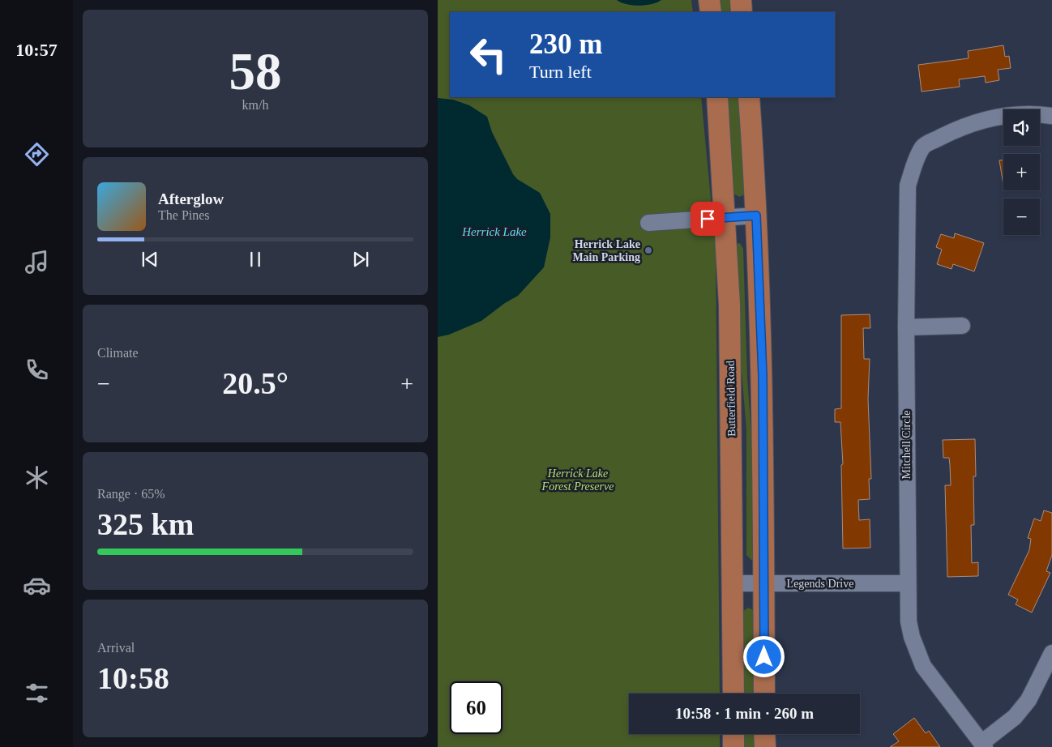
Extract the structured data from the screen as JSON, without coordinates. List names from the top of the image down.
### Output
{
  "streets": {
    "main road": ["Butterfield Road"],
    "street": ["Mitchell Circle", "Legends Drive"]
  },
  "crossings": [
    ["Butterfield Road", "Legends Drive"],
    ["Mitchell Circle", "Legends Drive"]
  ],
  "water": ["Herrick Lake"],
  "parks": ["Herrick Lake Forest Preserve"],
  "places": ["Herrick Lake Main Parking"],
  "page": {
    "tabs": "10:57",
    "tile": [
      ["58", "km/h"],
      "Climate",
      ["Range · 65%", "325 km"],
      ["Arrival", "10:58"]
    ],
    "turn": ["230 m", "Turn left"],
    "map_buttons": ["+", "−"],
    "song": ["Afterglow", "The Pines"],
    "heat": ["−", "20.5°", "+"],
    "limit": "60",
    "trip": "10:58 · 1 min · 260 m"
  }
}
